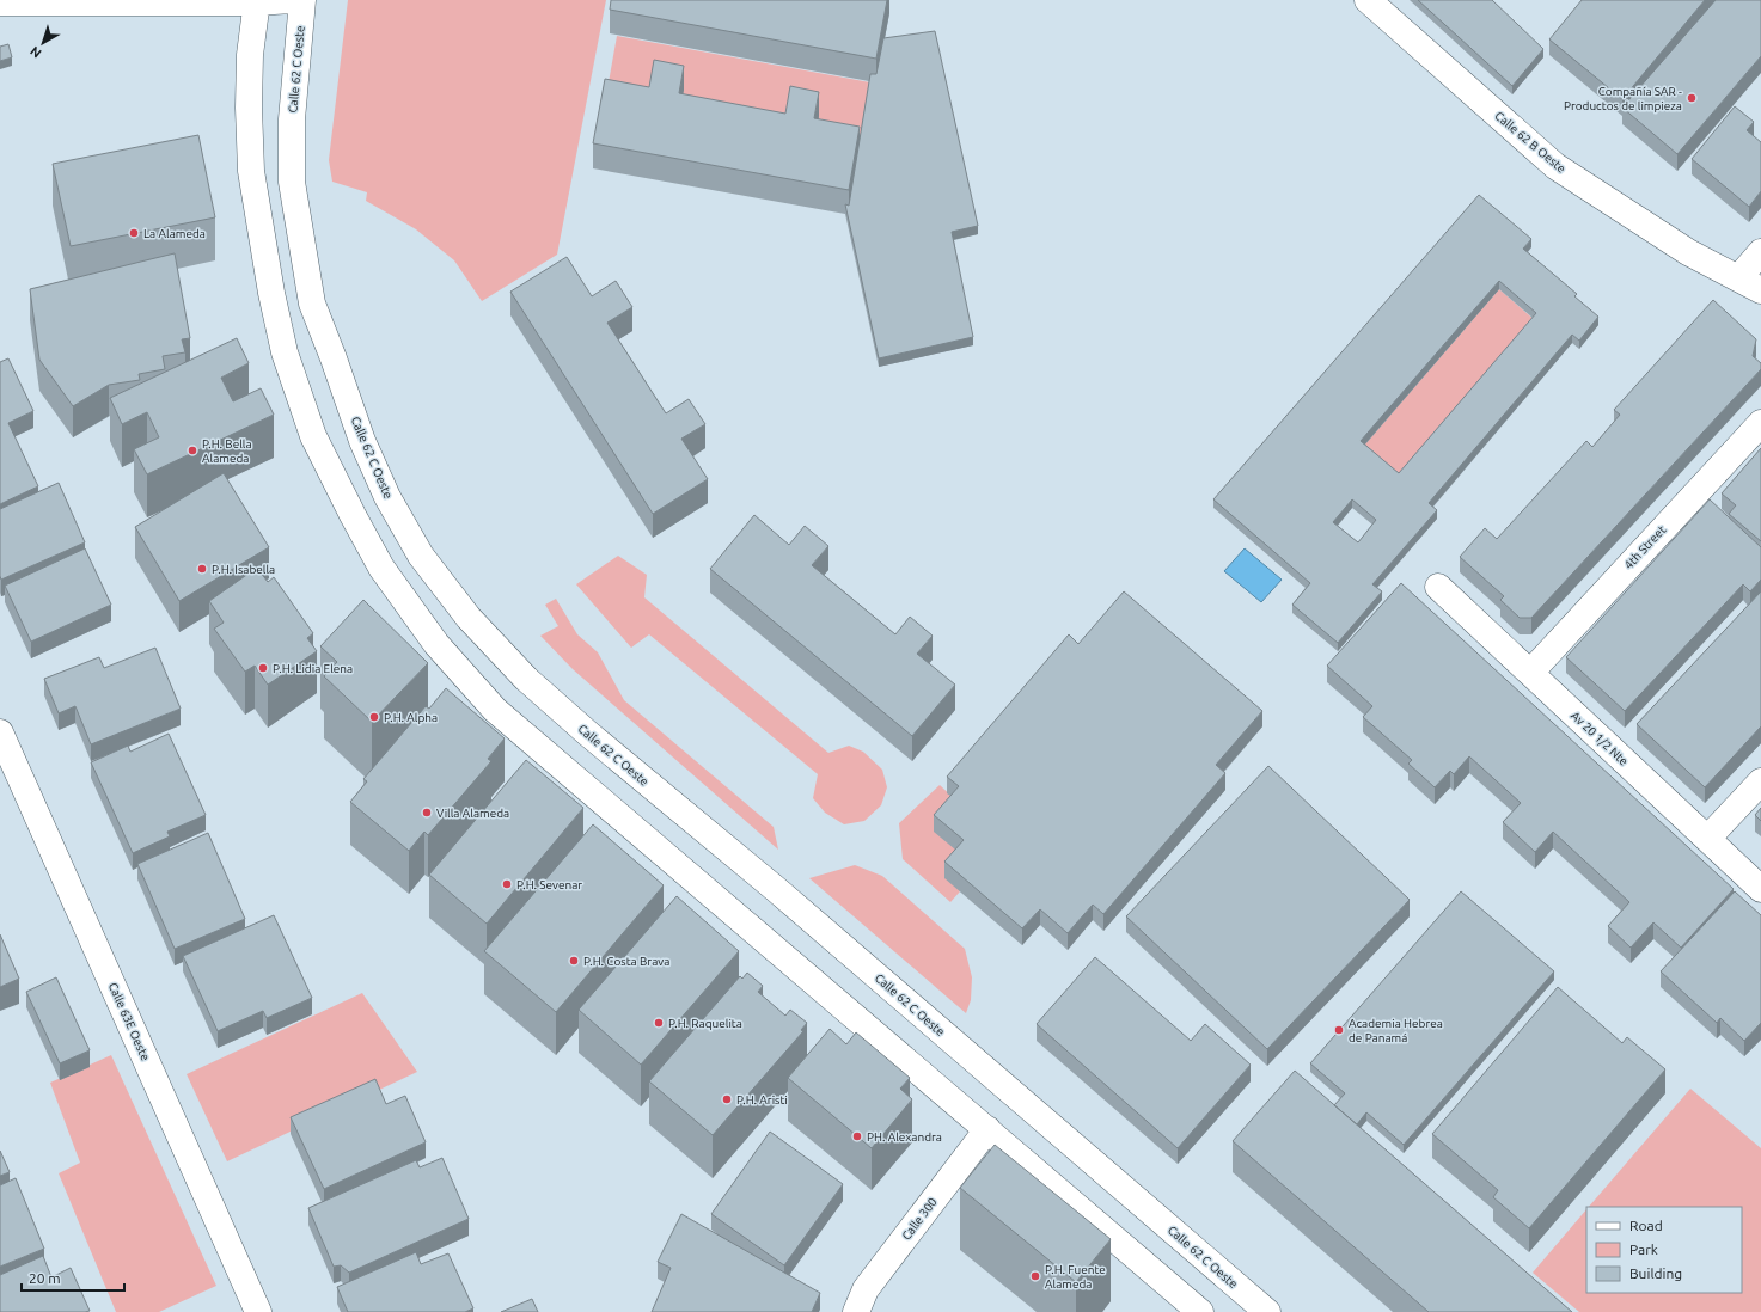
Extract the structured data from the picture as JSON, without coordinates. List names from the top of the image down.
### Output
{
  "streets": {
    "street": [
      "Calle 62 C Oeste",
      "Calle 62 B Oeste",
      "4th Street",
      "Av 20 1/2 Nte",
      "Calle 63E Oeste",
      "Calle 300"
    ]
  },
  "crossings": [
    ["4th Street", "Av 20 1/2 Nte"]
  ],
  "places": [
    "Compañía SAR - Productos de limpieza",
    "La Alameda",
    "P.H. Bella Alameda",
    "P.H. Isabella",
    "P.H. Lidia Elena",
    "P.H. Alpha",
    "Villa Alameda",
    "P.H. Sevenar",
    "P.H. Costa Brava",
    "P.H. Raquelita",
    "Academia Hebrea de Panamá",
    "P.H. Aristi",
    "PH. Alexandra",
    "P.H. Fuente Alameda"
  ],
  "legend": ["Road", "Park", "Building"],
  "scale_bar": "20 m",
  "north": "bottom left"
}
